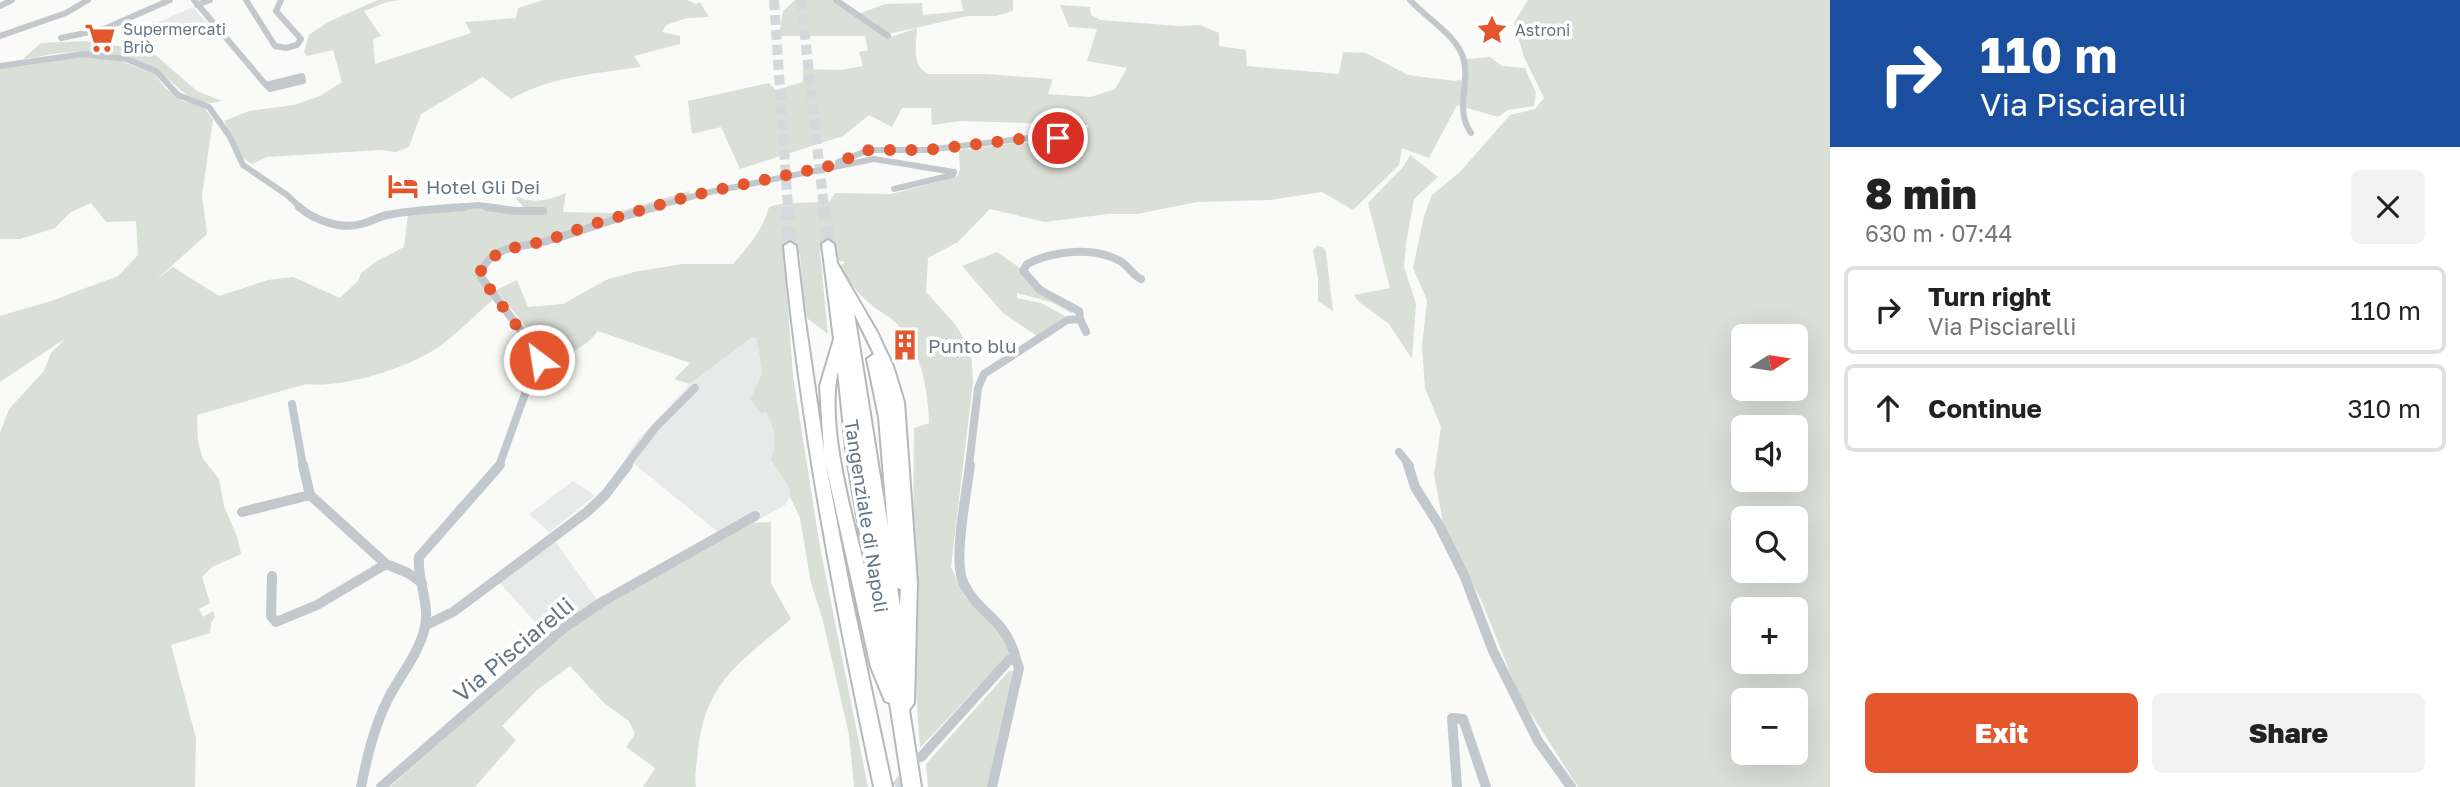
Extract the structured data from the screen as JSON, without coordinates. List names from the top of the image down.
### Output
{
  "streets": {
    "highway": ["Tangenziale di Napoli"],
    "street": ["Via Pisciarelli"]
  },
  "places": {
    "place": ["Astroni"],
    "supermarket": ["Supermercati Briò"],
    "hotel": ["Hotel Gli Dei"],
    "building": ["Punto blu"]
  },
  "north": "right",
  "page": {
    "turn": ["110 m", "Via Pisciarelli"],
    "heading": ["8 min", "630 m · 07:44"],
    "list": [
      {
        "name": "Turn right",
        "note": "Via Pisciarelli",
        "value": "110 m"
      },
      {
        "name": "Continue",
        "value": "310 m"
      }
    ],
    "map_buttons": ["+", "−"],
    "buttons": ["Exit", "Share"]
  }
}
